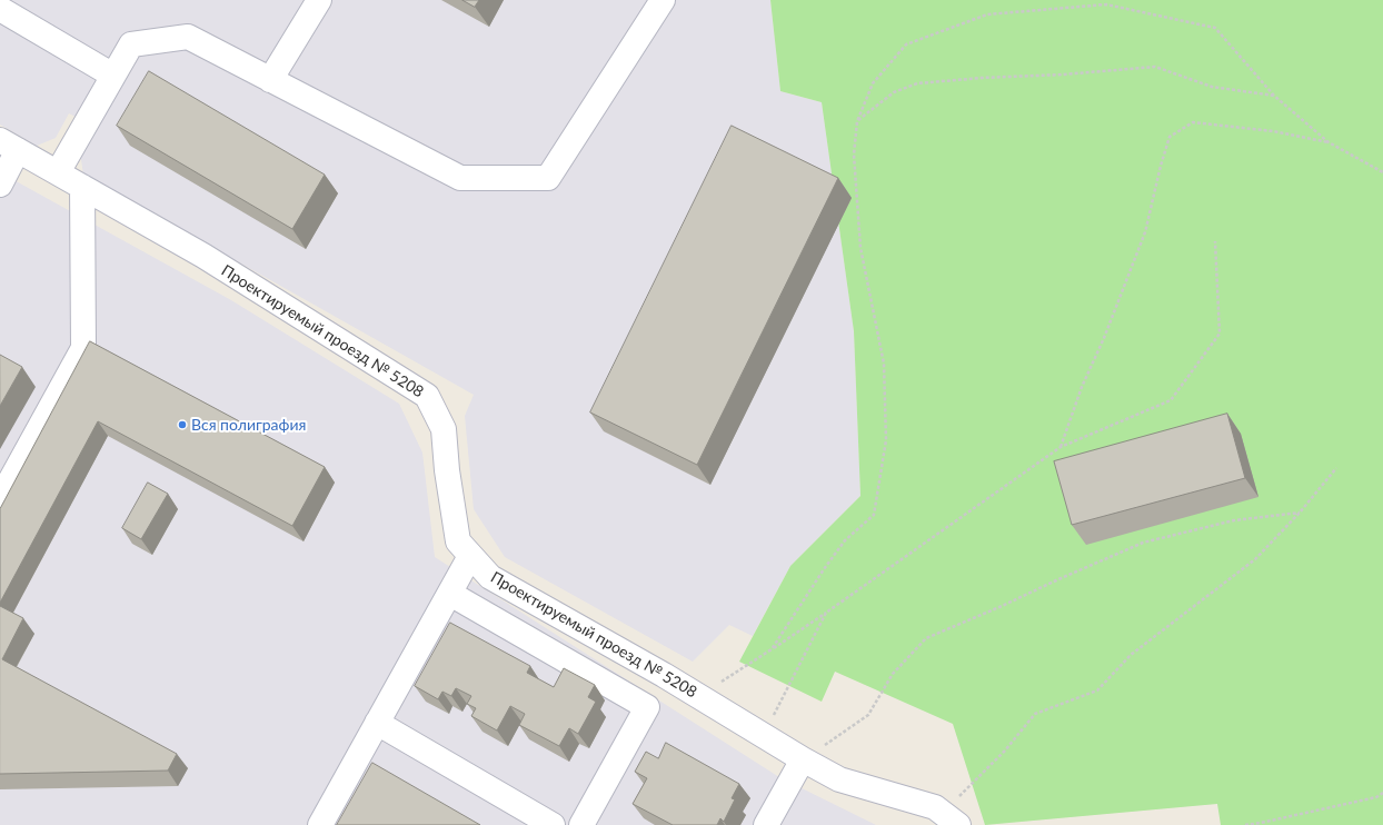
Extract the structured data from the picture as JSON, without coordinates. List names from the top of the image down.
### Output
{
  "streets": {
    "street": ["Проектируемый проезд № 5208"]
  },
  "places": ["Вся полиграфия"]
}
